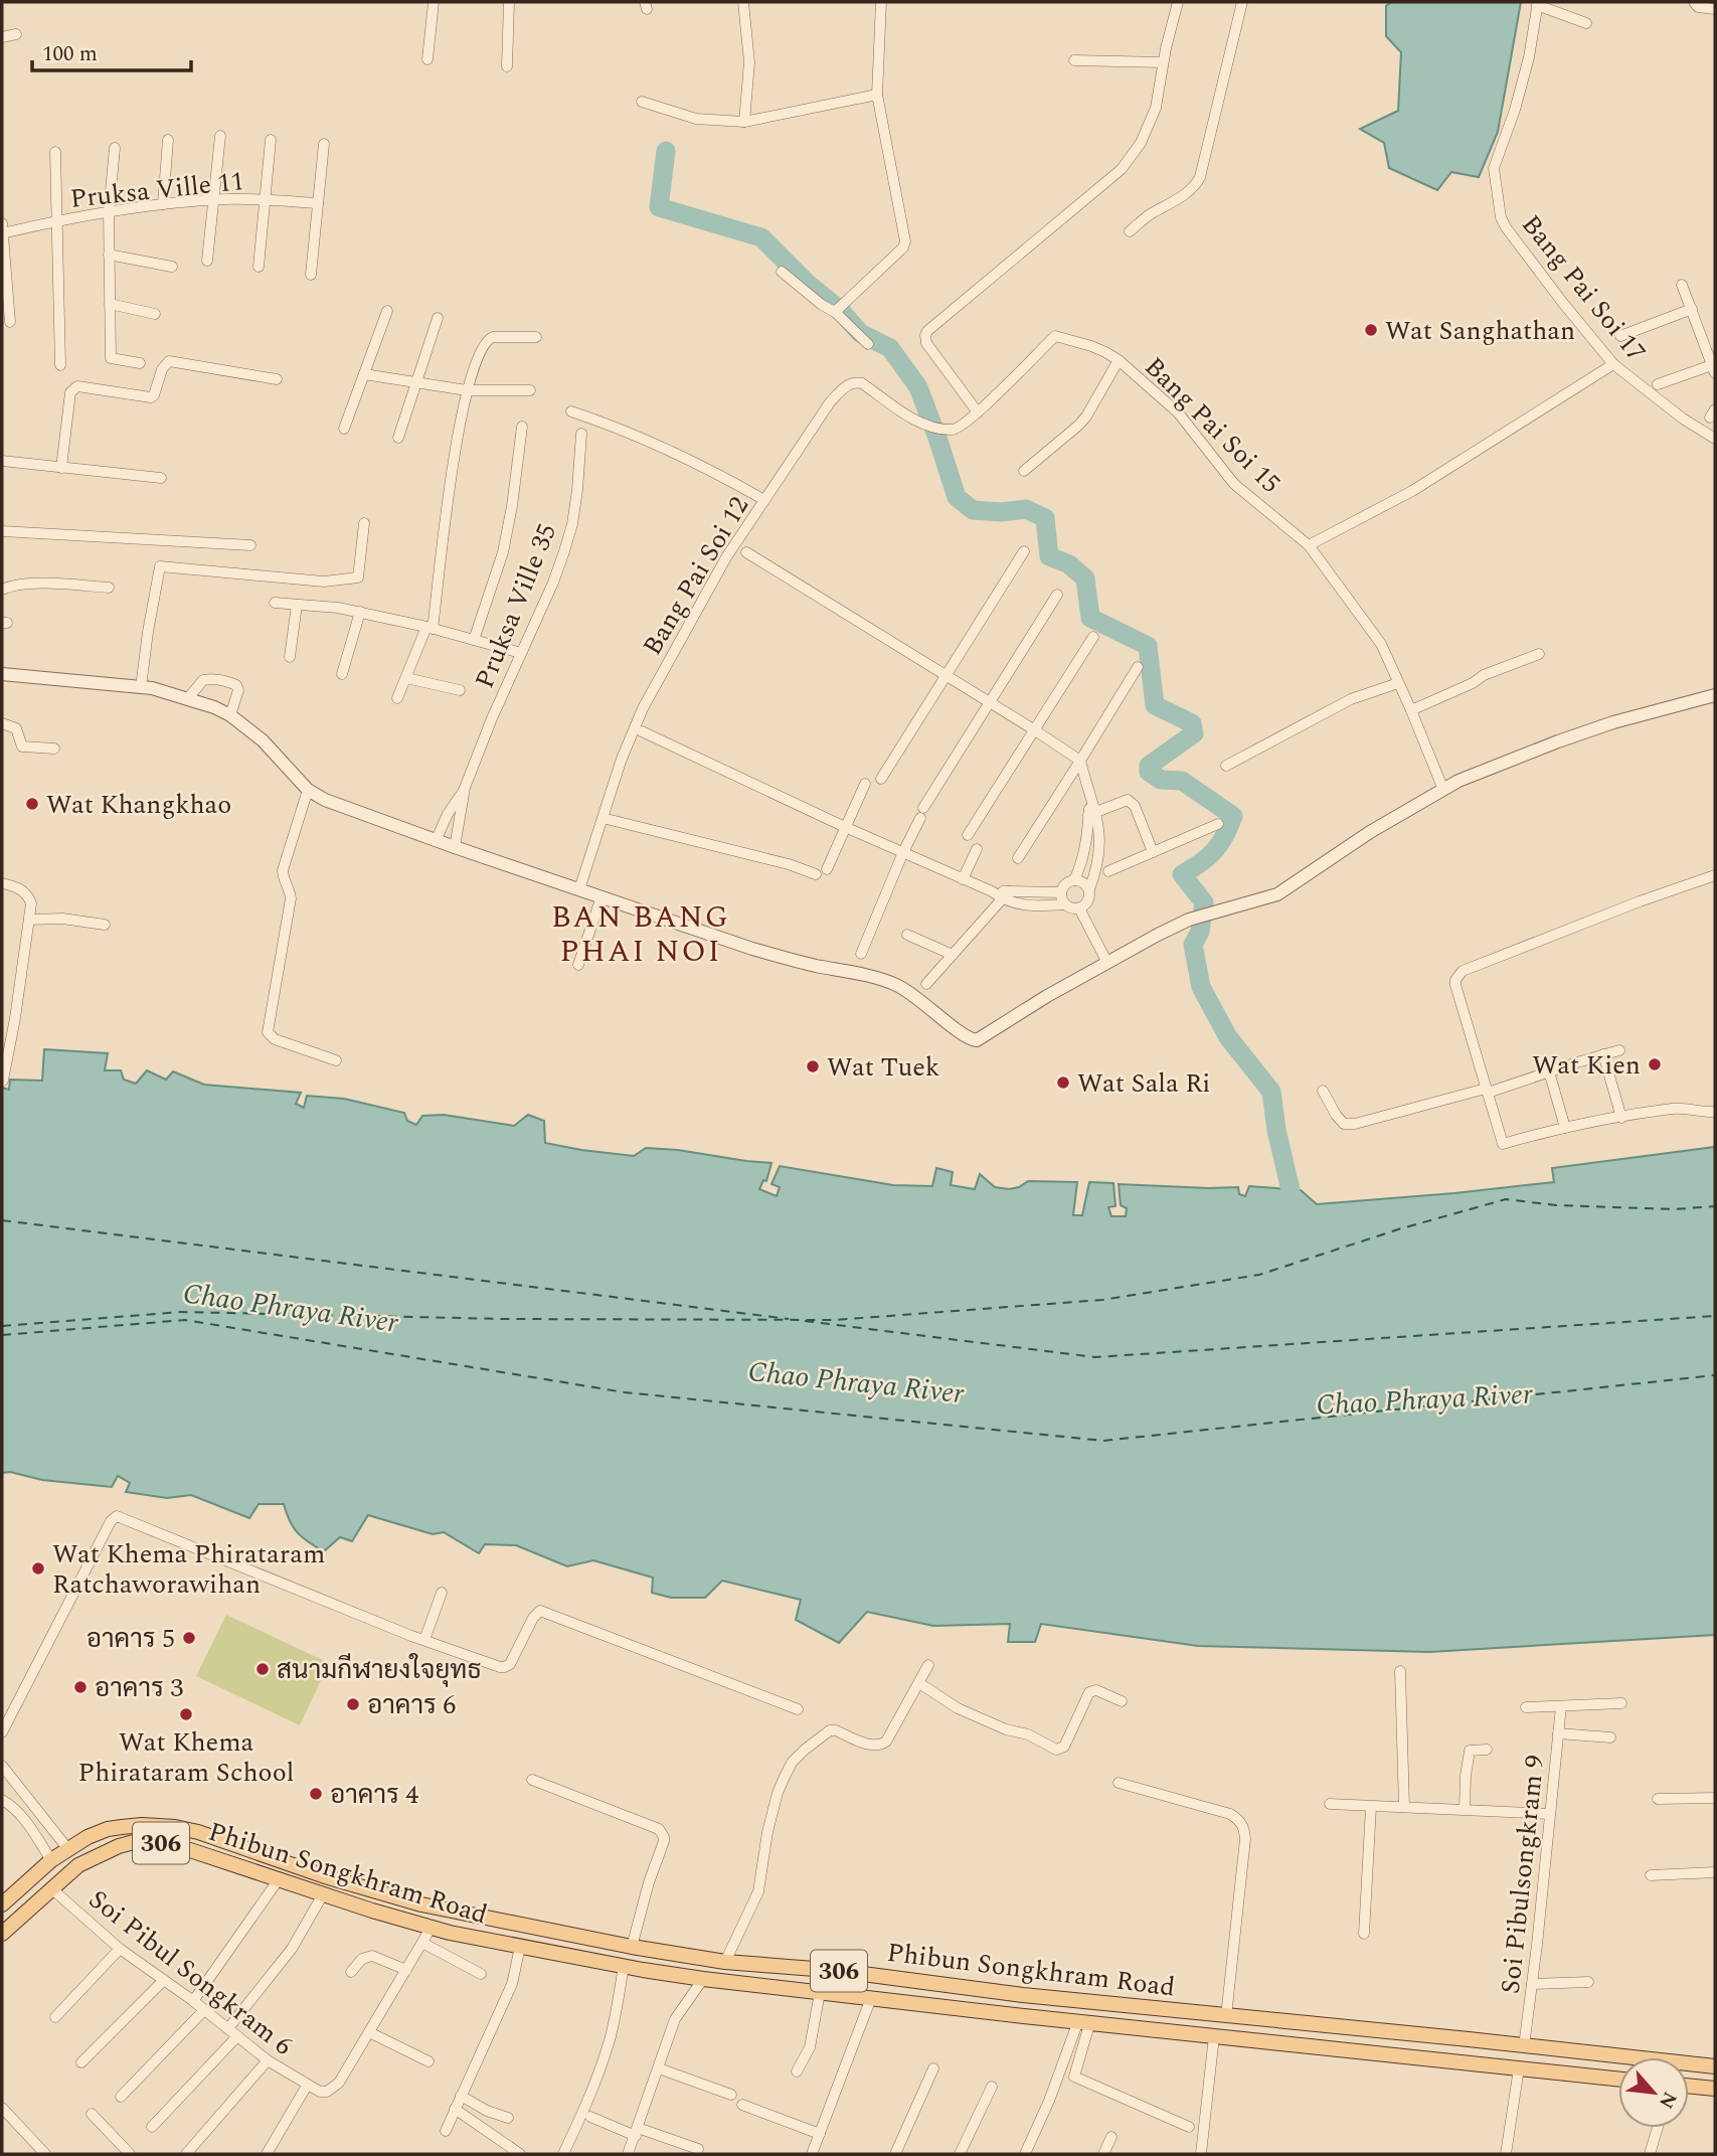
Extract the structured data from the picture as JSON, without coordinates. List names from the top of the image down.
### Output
{
  "streets": {
    "main road": ["306", "Phibun Songkhram Road"],
    "street": [
      "Pruksa Ville 11",
      "Bang Pai Soi 17",
      "Bang Pai Soi 15",
      "Bang Pai Soi 12",
      "Pruksa Ville 35",
      "Soi Pibulsongkram 9",
      "Soi Pibul Songkram 6"
    ]
  },
  "crossings": [
    ["Bang Pai Soi 15", "Bang Pai Soi 12"],
    ["Phibun Songkhram Road", "Soi Pibulsongkram 9"],
    ["Phibun Songkhram Road", "Soi Pibul Songkram 6"]
  ],
  "districts": ["BAN BANG PHAI NOI"],
  "water": ["Chao Phraya River"],
  "places": [
    "Wat Sanghathan",
    "Wat Khangkhao",
    "Wat Kien",
    "Wat Tuek",
    "Wat Sala Ri",
    "Wat Khema Phirataram Ratchaworawihan",
    "อาคาร 5",
    "สนามกีฬายงใจยุทธ",
    "อาคาร 3",
    "อาคาร 6",
    "Wat Khema Phirataram School",
    "อาคาร 4"
  ],
  "scale_bar": "100 m",
  "north": "bottom right"
}
